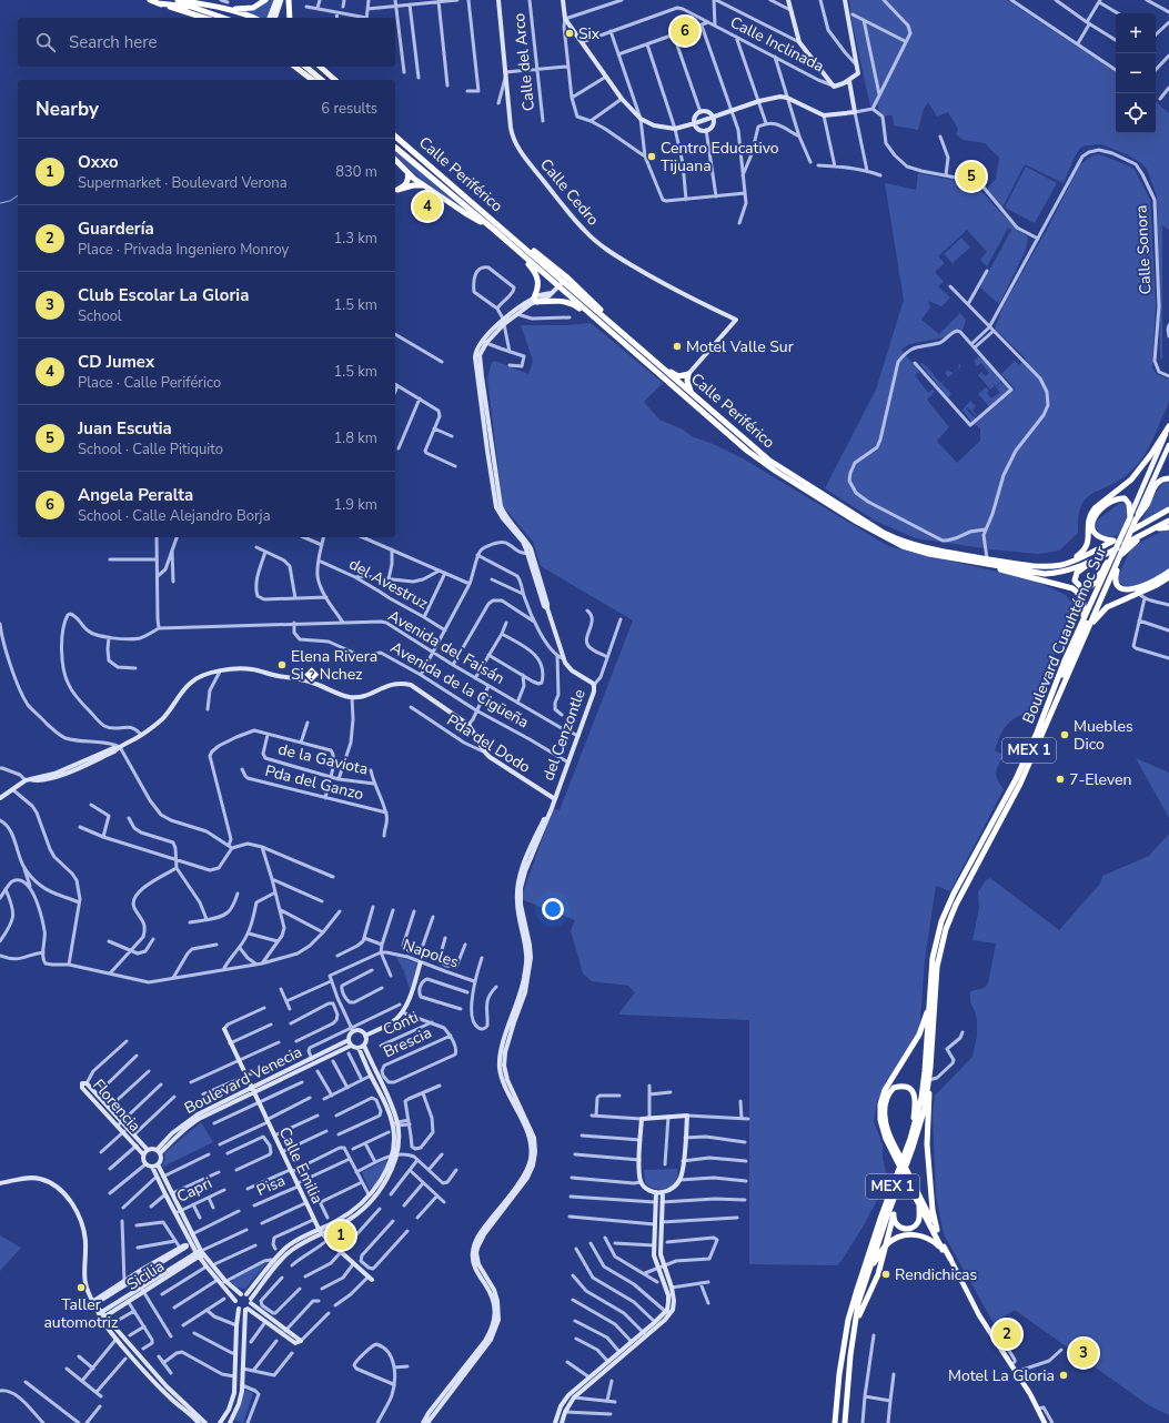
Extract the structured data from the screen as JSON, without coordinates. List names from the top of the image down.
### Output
{
  "streets": {
    "highway": ["Calle Periférico", "Boulevard Cuauhtémoc Sur", "MEX 1"],
    "street": [
      "Calle Inclinada",
      "Calle del Arco",
      "Calle Cedro",
      "Calle Sonora",
      "del Avestruz",
      "Avenida del Faisán",
      "Avenida de la Cigüeña",
      "del Cenzontle",
      "Pda del Dodo",
      "de la Gaviota",
      "Pda del Ganzo",
      "Napoles",
      "Conti",
      "Brescia",
      "Boulevard Venecia",
      "Florencia",
      "Calle Emilia",
      "Pisa",
      "Capri",
      "Sicilia"
    ]
  },
  "crossings": [
    ["Boulevard Cuauhtémoc Sur", "MEX 1"],
    ["Avenida del Faisán", "Avenida de la Cigüeña"],
    ["Avenida del Faisán", "del Cenzontle"],
    ["Avenida de la Cigüeña", "del Cenzontle"],
    ["del Cenzontle", "Pda del Dodo"],
    ["Conti", "Brescia"],
    ["Boulevard Venecia", "Florencia"],
    ["Boulevard Venecia", "Calle Emilia"],
    ["Calle Emilia", "Pisa"]
  ],
  "places": [
    "Six",
    "Centro Educativo Tijuana",
    "Motel Valle Sur",
    "Elena Rivera Si�Nchez",
    "Muebles Dico",
    "7-Eleven",
    "Rendichicas",
    "Taller automotriz",
    "Motel La Gloria"
  ],
  "page": {
    "map_buttons": ["+", "−"],
    "pins": [
      "6",
      "5",
      "4",
      "1",
      "2",
      "3"
    ],
    "search": "Search here",
    "heading": ["Nearby", "6 results"],
    "list": [
      {
        "mark": "1",
        "name": "Oxxo",
        "note": "Supermarket · Boulevard Verona",
        "value": "830 m"
      },
      {
        "mark": "2",
        "name": "Guardería",
        "note": "Place · Privada Ingeniero Monroy",
        "value": "1.3 km"
      },
      {
        "mark": "3",
        "name": "Club Escolar La Gloria",
        "note": "School",
        "value": "1.5 km"
      },
      {
        "mark": "4",
        "name": "CD Jumex",
        "note": "Place · Calle Periférico",
        "value": "1.5 km"
      },
      {
        "mark": "5",
        "name": "Juan Escutia",
        "note": "School · Calle Pitiquito",
        "value": "1.8 km"
      },
      {
        "mark": "6",
        "name": "Angela Peralta",
        "note": "School · Calle Alejandro Borja",
        "value": "1.9 km"
      }
    ]
  }
}
